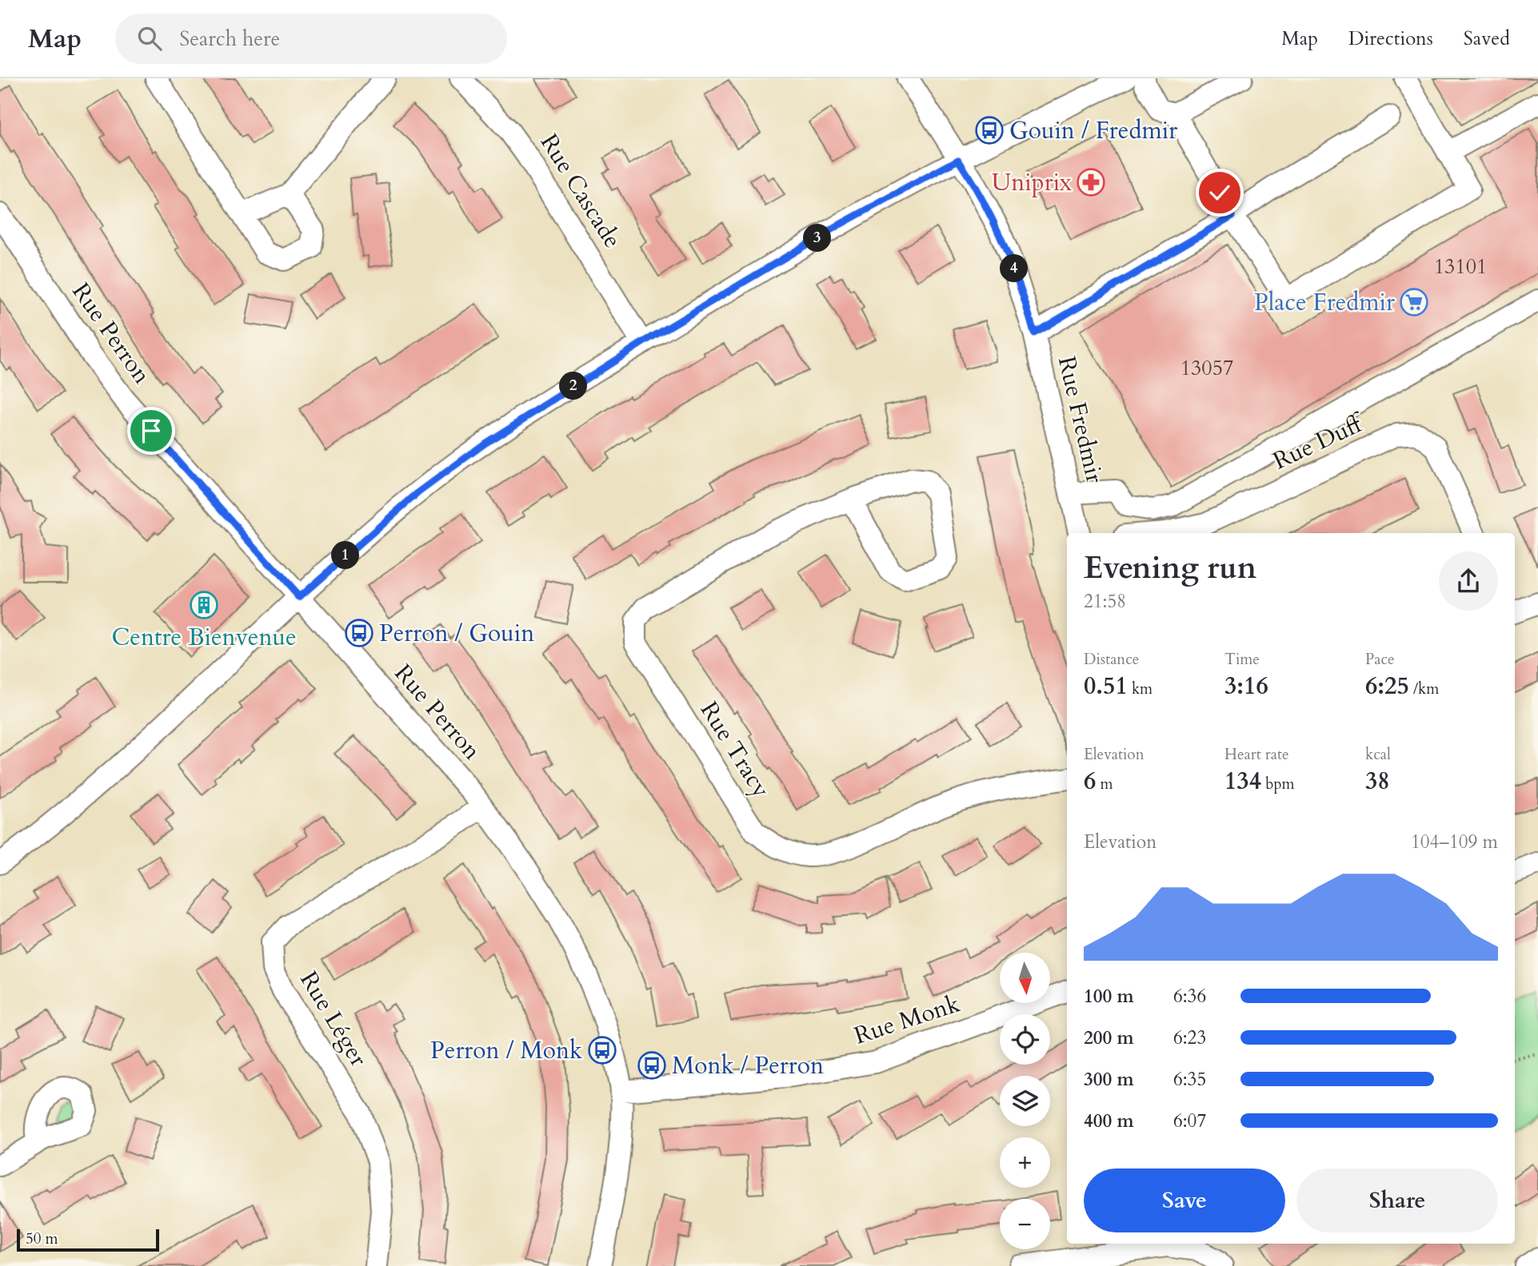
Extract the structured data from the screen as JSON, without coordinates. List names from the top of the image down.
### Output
{
  "streets": {
    "street": [
      "Rue Cascade",
      "Rue Perron",
      "Rue Fredmir",
      "Rue Duff",
      "Rue Tracy",
      "Rue Léger",
      "Rue Monk"
    ]
  },
  "crossings": [
    ["Rue Perron", "Rue Léger"],
    ["Rue Perron", "Rue Monk"]
  ],
  "places": {
    "bus stop": [
      "Gouin / Fredmir",
      "Perron / Gouin",
      "Perron / Monk",
      "Monk / Perron"
    ],
    "pharmacy": ["Uniprix"],
    "supermarket": ["Place Fredmir"],
    "building": ["Centre Bienvenue"]
  },
  "house_numbers": ["13101", "13057"],
  "scale_bar": "50 m",
  "north": "bottom",
  "page": {
    "header": "Map",
    "search": "Search here",
    "nav": ["Map", "Directions", "Saved"],
    "pins": [
      "3",
      "4",
      "2",
      "1"
    ],
    "heading": ["Evening run", "21:58"],
    "stats": [
      ["Distance", "0.51 km"],
      ["Time", "3:16"],
      ["Pace", "6:25 /km"],
      ["Elevation", "6 m"],
      ["Heart rate", "134 bpm"],
      ["kcal", "38"]
    ],
    "chart": ["Elevation", "104–109 m"],
    "map_buttons": ["+", "−"],
    "list": [
      {
        "name": "100 m",
        "note": "6:36"
      },
      {
        "name": "200 m",
        "note": "6:23"
      },
      {
        "name": "300 m",
        "note": "6:35"
      },
      {
        "name": "400 m",
        "note": "6:07"
      }
    ],
    "buttons": ["Save", "Share"],
    "scale": "50 m"
  }
}
